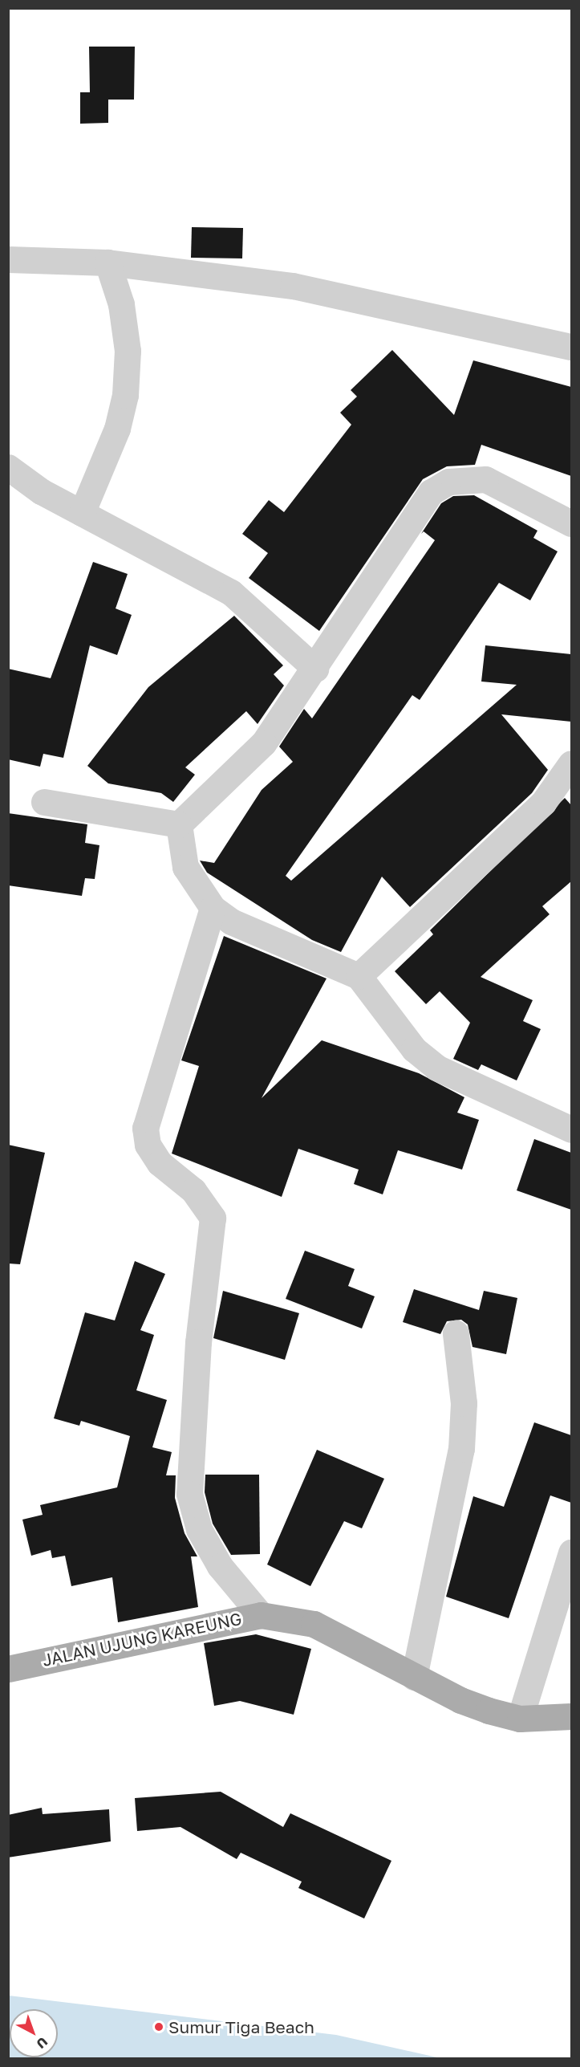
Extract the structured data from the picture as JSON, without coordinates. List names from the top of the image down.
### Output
{
  "streets": {
    "main road": ["JALAN UJUNG KAREUNG"]
  },
  "places": ["Sumur Tiga Beach"],
  "north": "bottom right"
}
